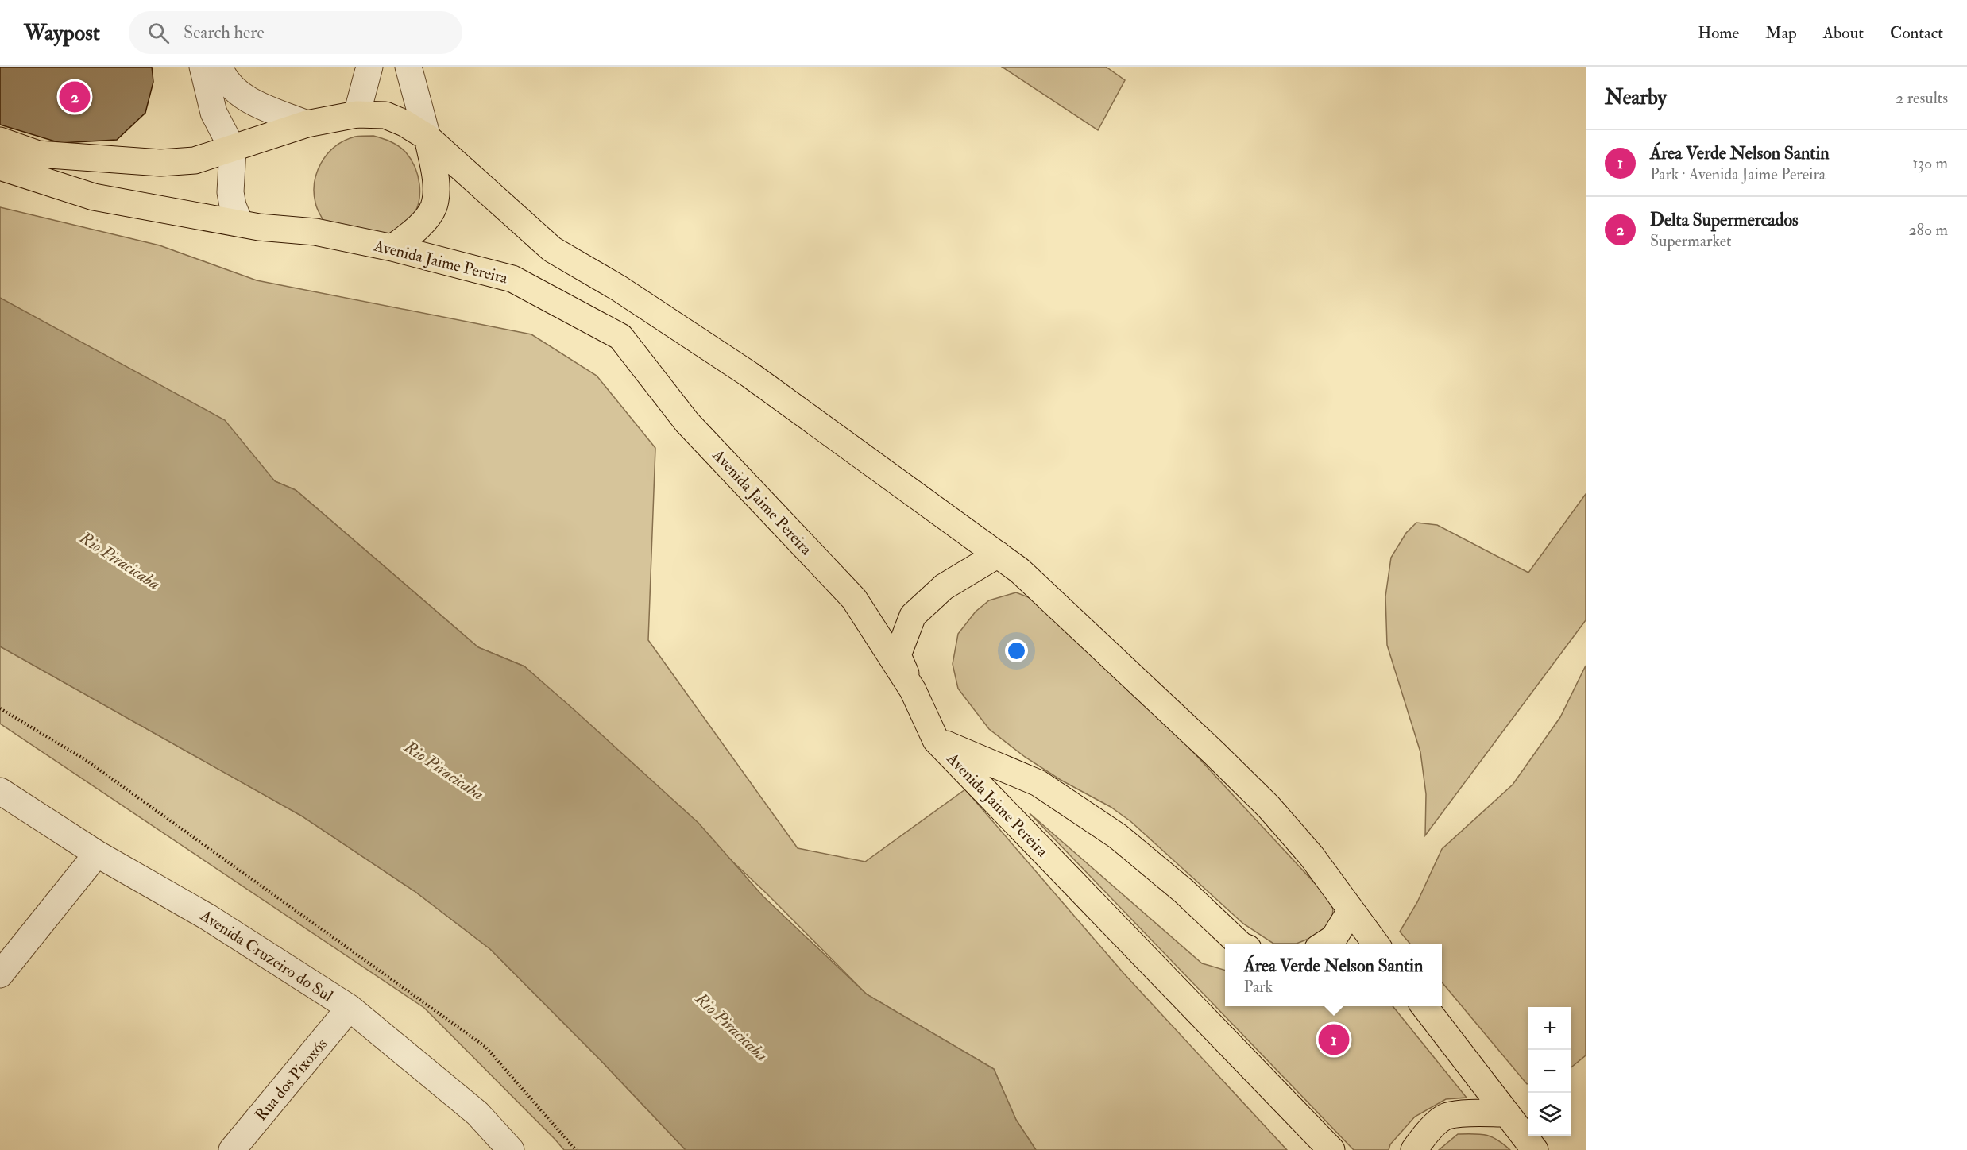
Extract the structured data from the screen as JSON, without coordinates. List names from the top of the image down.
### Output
{
  "streets": {
    "main road": ["Avenida Jaime Pereira"],
    "street": ["Avenida Cruzeiro do Sul", "Rua dos Pixoxós"]
  },
  "crossings": [
    ["Avenida Cruzeiro do Sul", "Rua dos Pixoxós"]
  ],
  "water": ["Rio Piracicaba"],
  "page": {
    "header": "Waypost",
    "search": "Search here",
    "nav": [
      "Home",
      "Map",
      "About",
      "Contact"
    ],
    "heading": ["Nearby", "2 results"],
    "pins": ["2", "1"],
    "list": [
      {
        "mark": "1",
        "name": "Área Verde Nelson Santin",
        "note": "Park · Avenida Jaime Pereira",
        "value": "130 m"
      },
      {
        "mark": "2",
        "name": "Delta Supermercados",
        "note": "Supermarket",
        "value": "280 m"
      }
    ],
    "popup": ["Área Verde Nelson Santin", "Park"],
    "map_buttons": ["+", "−"]
  }
}
